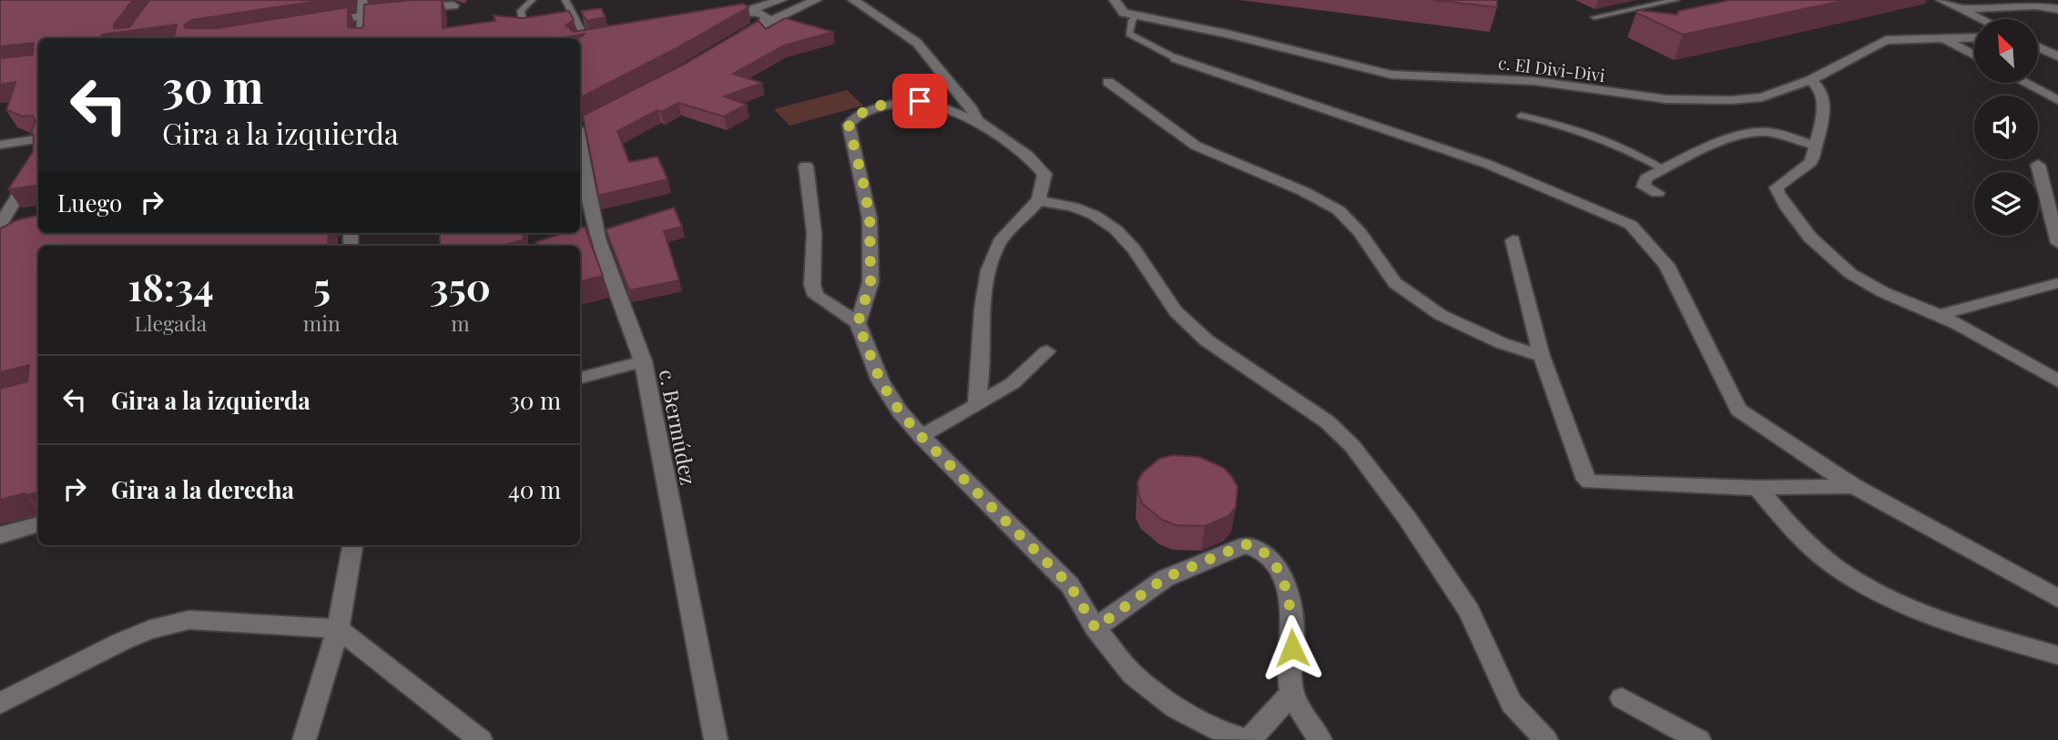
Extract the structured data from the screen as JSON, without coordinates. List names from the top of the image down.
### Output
{
  "streets": {
    "street": ["c. El Divi-Divi", "c. Bermúdez"]
  },
  "north": "top left",
  "page": {
    "turn": ["30 m", "Gira a la izquierda"],
    "then": "Luego",
    "eta": [
      "18:34",
      "Llegada",
      "5",
      "min",
      "350",
      "m"
    ],
    "list": [
      {
        "name": "Gira a la izquierda",
        "value": "30 m"
      },
      {
        "name": "Gira a la derecha",
        "value": "40 m"
      }
    ]
  }
}
